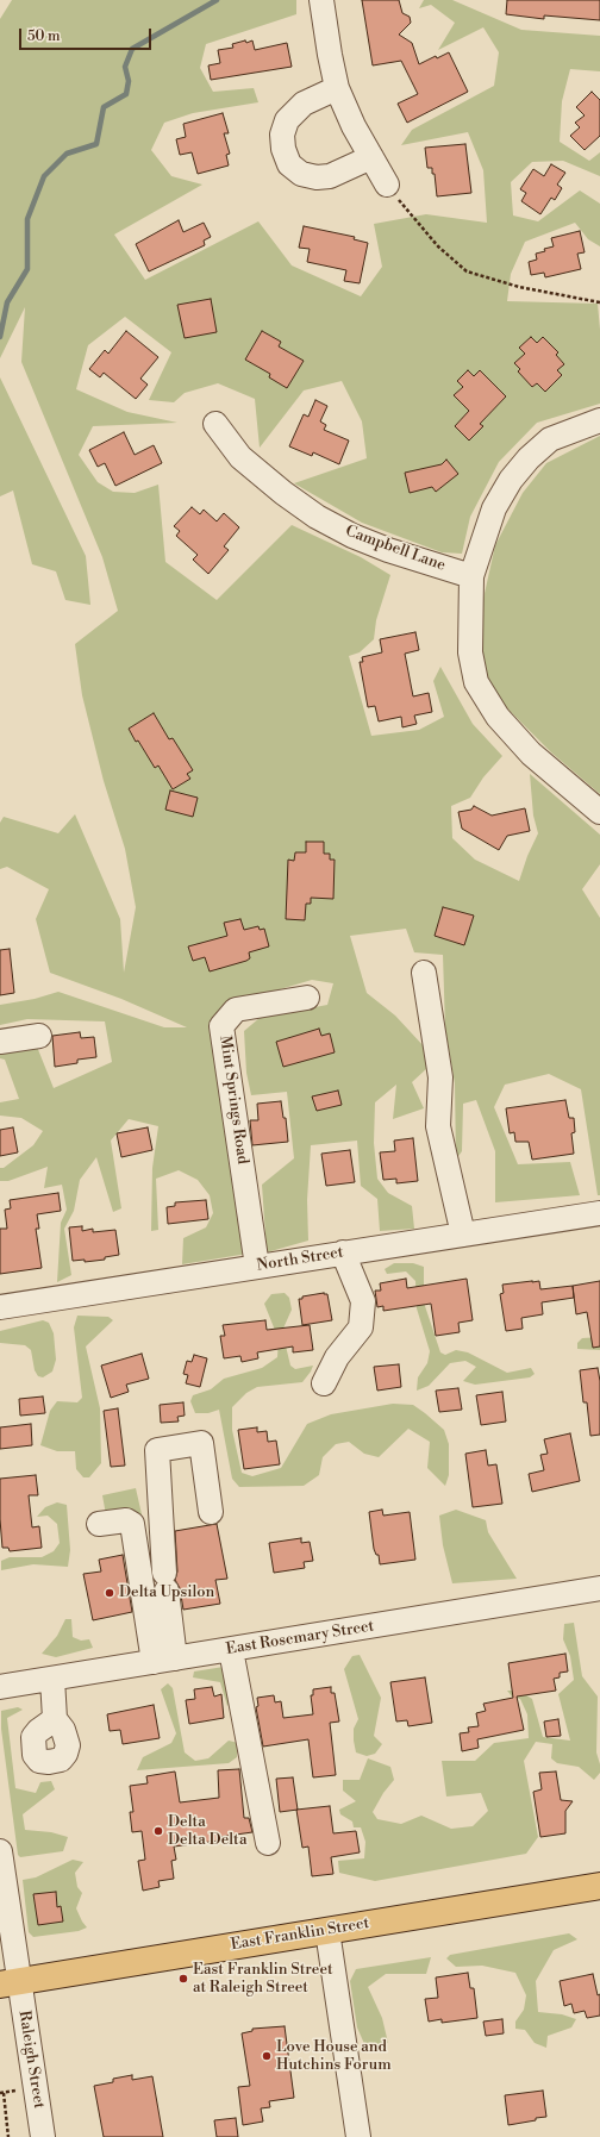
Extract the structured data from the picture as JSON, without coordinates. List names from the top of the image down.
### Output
{
  "streets": {
    "main road": ["East Franklin Street"],
    "street": [
      "Campbell Lane",
      "Mint Springs Road",
      "North Street",
      "East Rosemary Street",
      "Raleigh Street"
    ]
  },
  "crossings": [
    ["Mint Springs Road", "North Street"],
    ["East Franklin Street", "Raleigh Street"]
  ],
  "places": [
    "Delta Upsilon",
    "Delta Delta Delta",
    "East Franklin Street at Raleigh Street",
    "Love House and Hutchins Forum"
  ],
  "scale_bar": "50 m"
}
